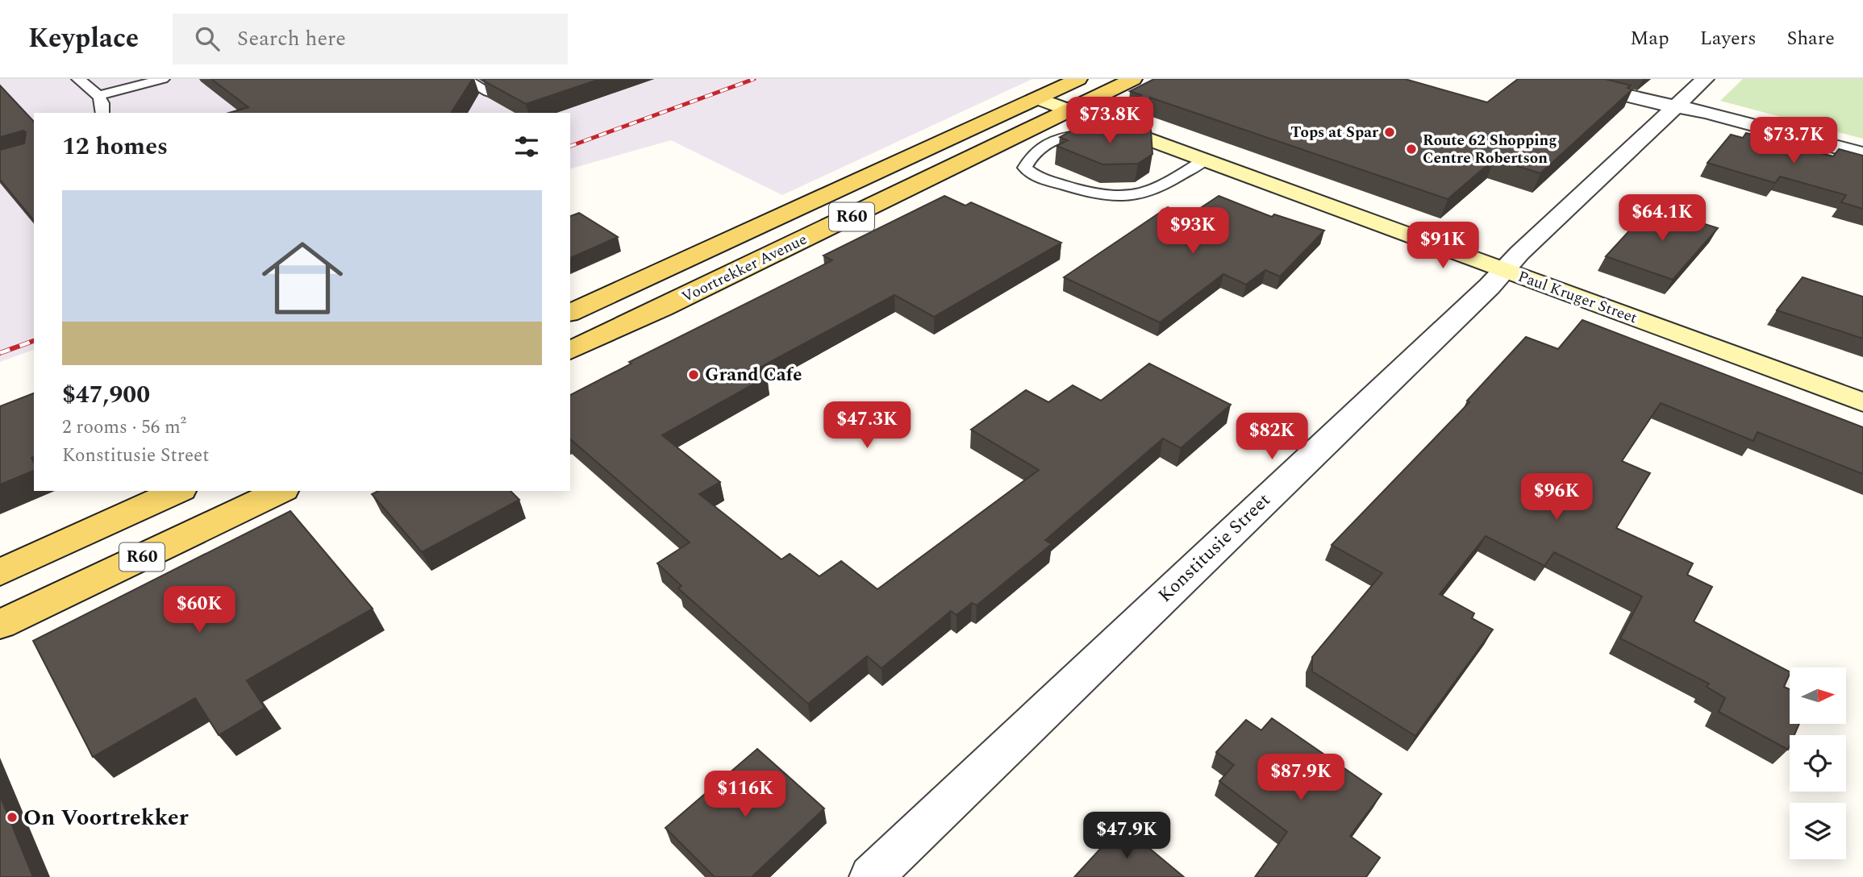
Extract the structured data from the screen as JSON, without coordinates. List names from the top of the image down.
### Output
{
  "streets": {
    "main road": ["R60", "Voortrekker Avenue"],
    "street": ["Paul Kruger Street", "Konstitusie Street"]
  },
  "crossings": [
    ["Voortrekker Avenue", "Paul Kruger Street"],
    ["Paul Kruger Street", "Konstitusie Street"]
  ],
  "places": [
    "Tops at Spar",
    "Route 62 Shopping Centre Robertson",
    "Grand Cafe",
    "On Voortrekker"
  ],
  "north": "right",
  "page": {
    "header": "Keyplace",
    "search": "Search here",
    "nav": ["Map", "Layers", "Share"],
    "price": [
      "$73.8K",
      "$73.7K",
      "$64.1K",
      "$93K",
      "$91K",
      "$47.3K",
      "$82K",
      "$96K",
      "$60K",
      "$87.9K",
      "$116K",
      "$47.9K"
    ],
    "heading": "12 homes",
    "list": [
      {
        "name": "$47,900",
        "note": "2 rooms · 56 m² · Konstitusie Street"
      }
    ]
  }
}
